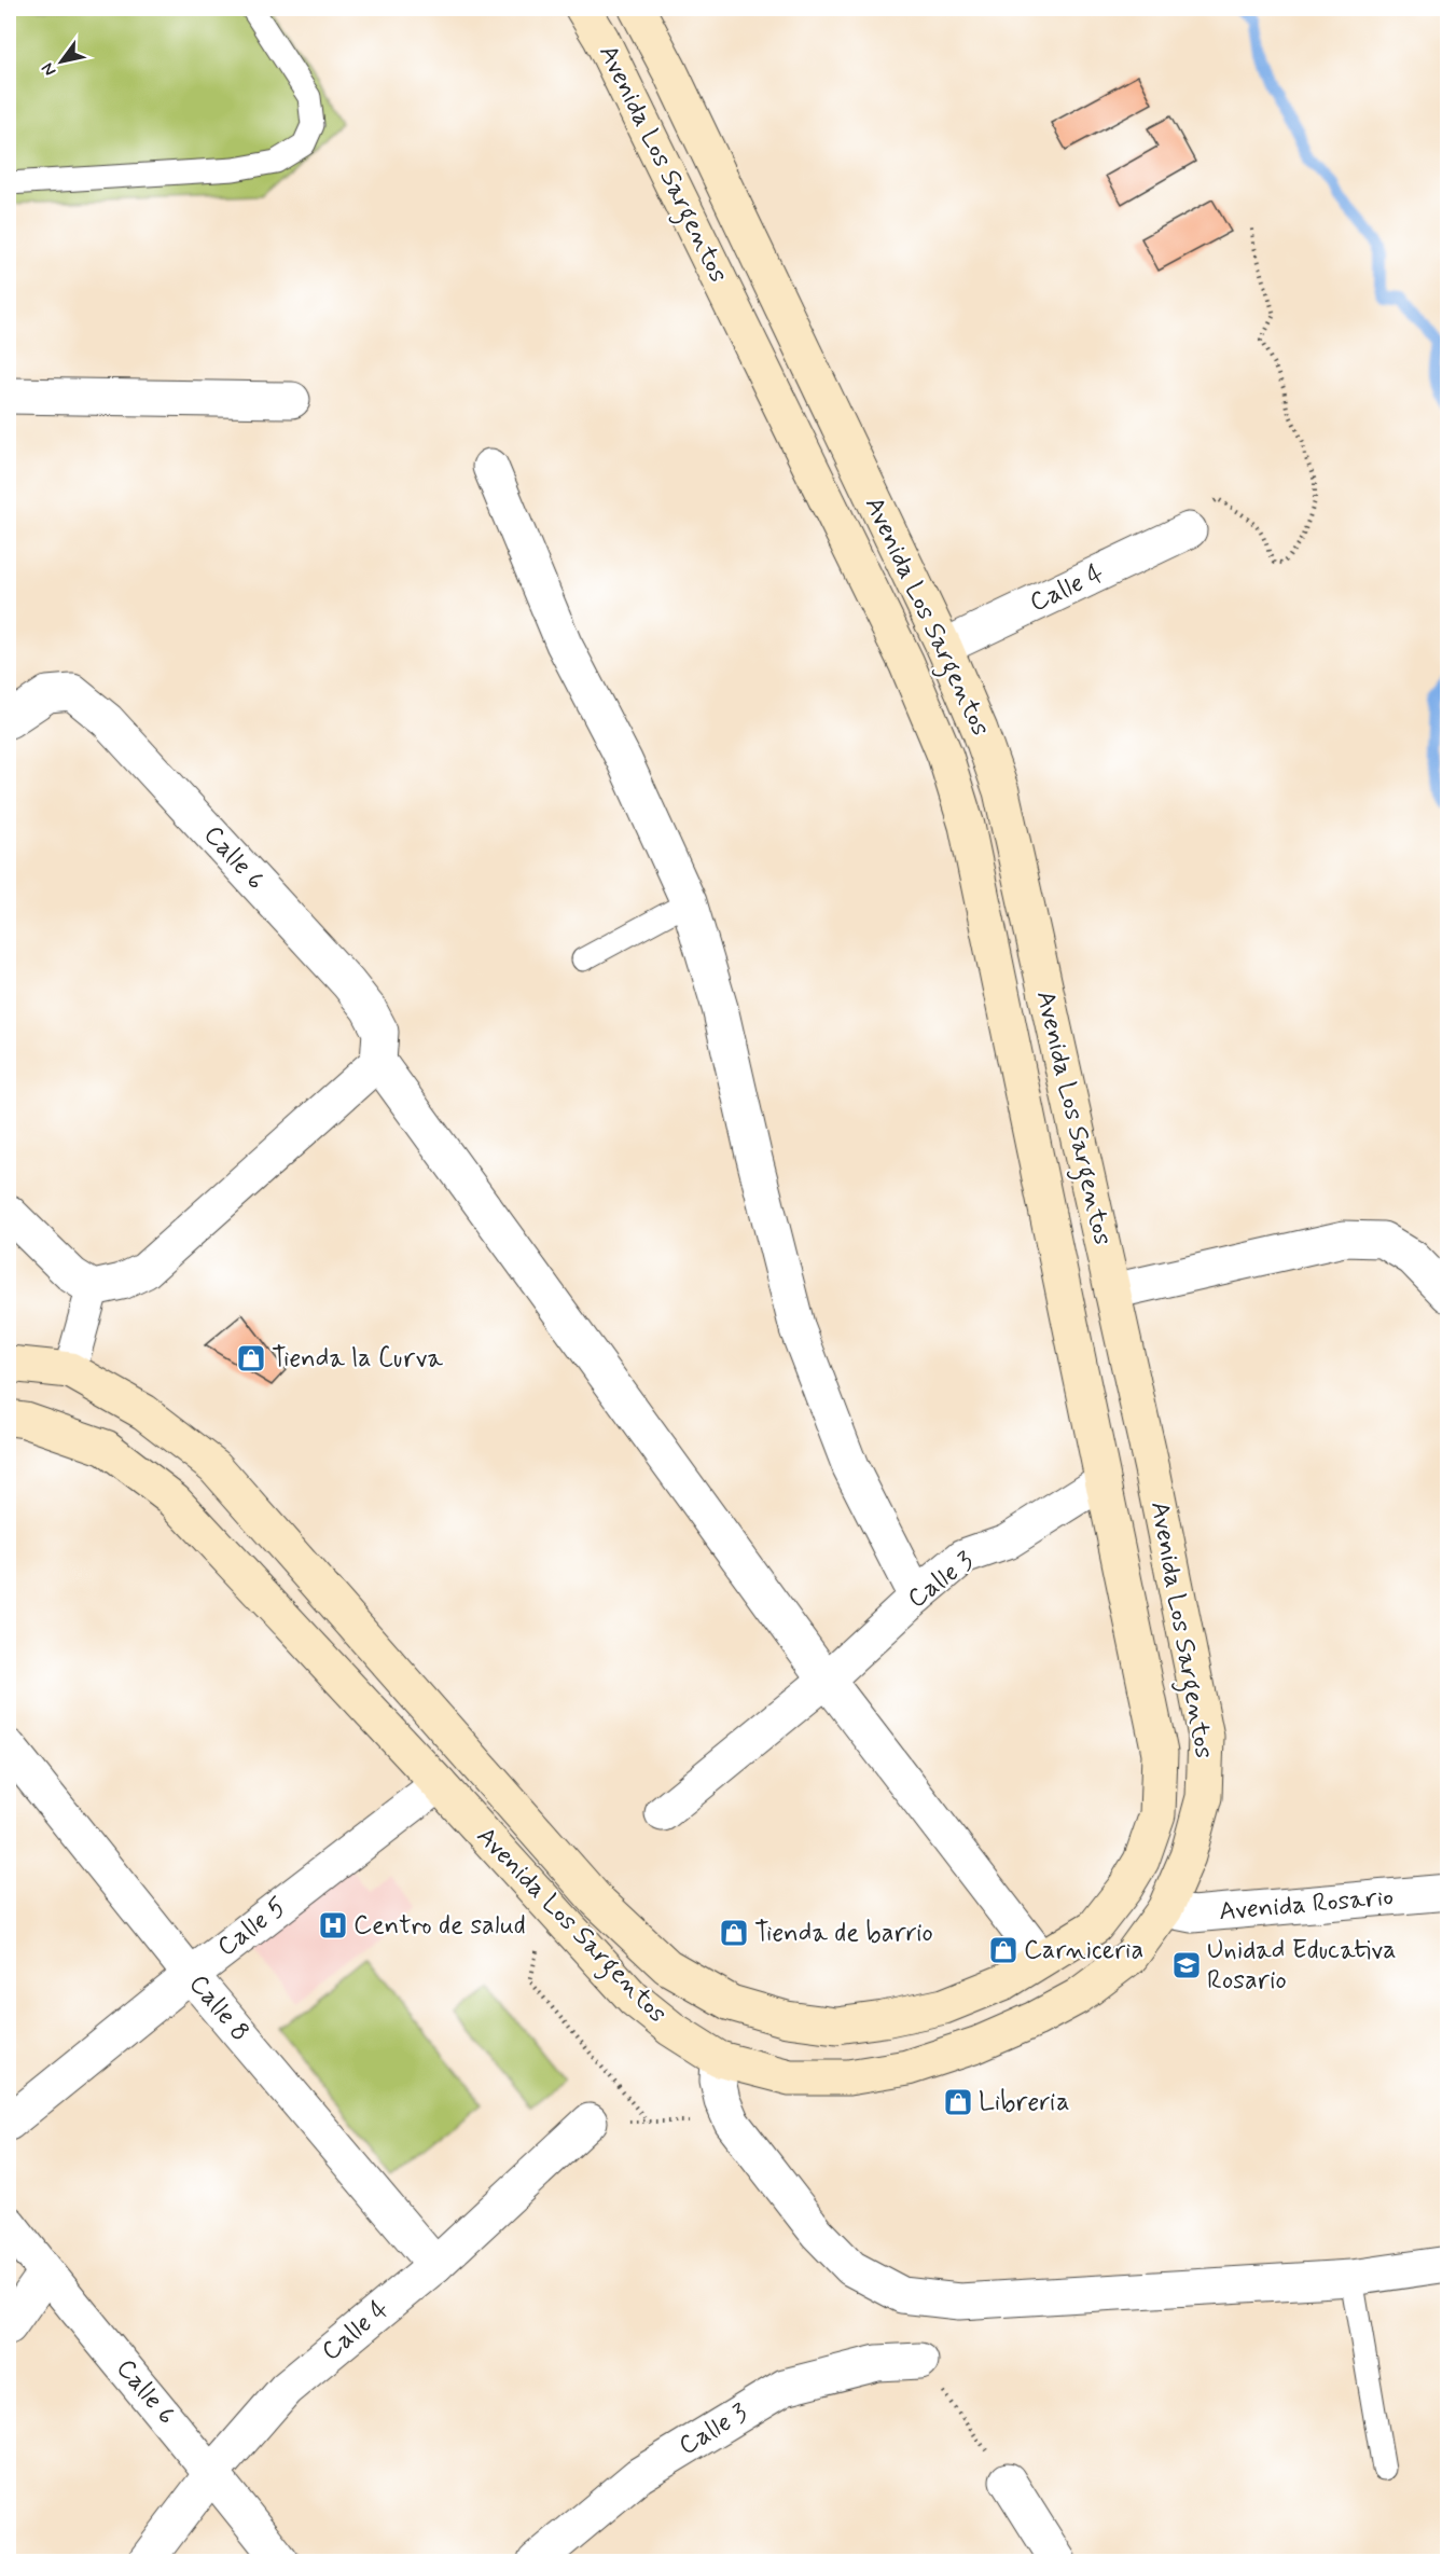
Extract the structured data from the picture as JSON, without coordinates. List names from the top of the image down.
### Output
{
  "streets": {
    "main road": ["Avenida Los Sargentos"],
    "street": [
      "Calle 4",
      "Calle 6",
      "Calle 3",
      "Avenida Rosario",
      "Calle 5",
      "Calle 8"
    ]
  },
  "crossings": [
    ["Avenida Los Sargentos", "Calle 4"],
    ["Avenida Los Sargentos", "Calle 3"],
    ["Avenida Los Sargentos", "Avenida Rosario"],
    ["Avenida Los Sargentos", "Calle 5"],
    ["Calle 4", "Calle 6"],
    ["Calle 4", "Calle 8"],
    ["Calle 5", "Calle 8"]
  ],
  "places": {
    "shop": [
      "Tienda la Curva",
      "Tienda de barrio",
      "Carniceria",
      "Libreria"
    ],
    "hospital": ["Centro de salud"],
    "school or university": ["Unidad Educativa Rosario"]
  },
  "north": "bottom left"
}
